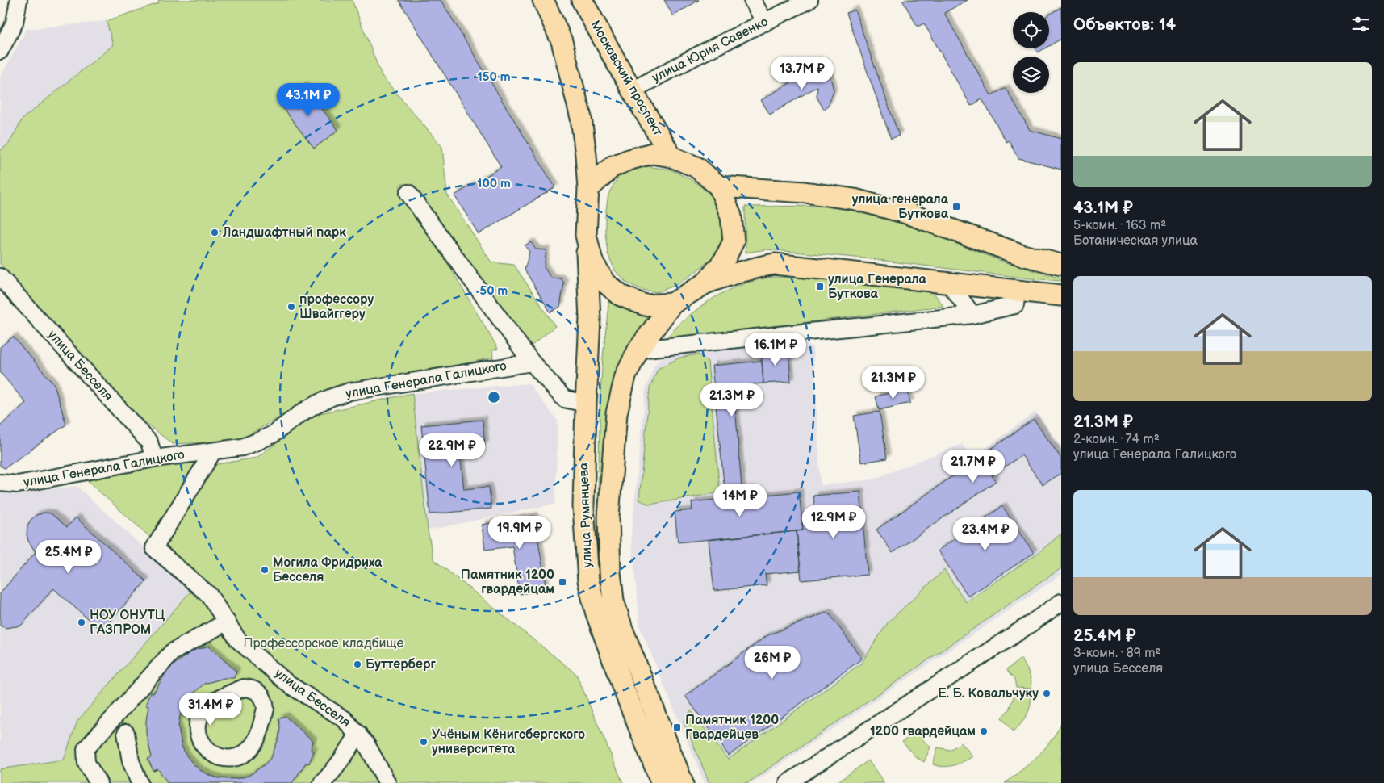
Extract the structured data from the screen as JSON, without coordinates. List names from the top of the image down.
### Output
{
  "streets": {
    "main road": ["Московский проспект", "улица Румянцева"],
    "street": ["улица Юрия Савенко", "улица Бесселя", "улица Генерала Галицкого"]
  },
  "crossings": [
    ["улица Юрия Савенко", "Московский проспект"],
    ["Московский проспект", "улица Румянцева"],
    ["улица Бесселя", "улица Генерала Галицкого"]
  ],
  "parks": ["Профессорское кладбище"],
  "places": {
    "transit": [
      "улица генерала Буткова",
      "улица Генерала Буткова",
      "Памятник 1200 гвардейцам",
      "Памятник 1200 Гвардейцев"
    ],
    "other": [
      "Ландшафтный парк",
      "профессору Швайггеру",
      "Могила Фридриха Бесселя",
      "НОУ ОНУТЦ ГАЗПРОМ",
      "Буттерберг",
      "Е. Б. Ковальчуку",
      "1200 гвардейцам",
      "Учёным Кёнигсбергского университета"
    ]
  },
  "page": {
    "heading": "Объектов: 14",
    "list": [
      {
        "name": "43.1M ₽",
        "note": "5-комн. · 163 m² · Ботаническая улица"
      },
      {
        "name": "21.3M ₽",
        "note": "2-комн. · 74 m² · улица Генерала Галицкого"
      },
      {
        "name": "25.4M ₽",
        "note": "3-комн. · 89 m² · улица Бесселя"
      }
    ],
    "price": [
      "13.7M ₽",
      "43.1M ₽",
      "16.1M ₽",
      "21.3M ₽",
      "21.3M ₽",
      "22.9M ₽",
      "21.7M ₽",
      "14M ₽",
      "12.9M ₽",
      "19.9M ₽",
      "23.4M ₽",
      "25.4M ₽",
      "26M ₽",
      "31.4M ₽"
    ]
  },
  "rings": ["150 m", "100 m", "50 m"]
}
